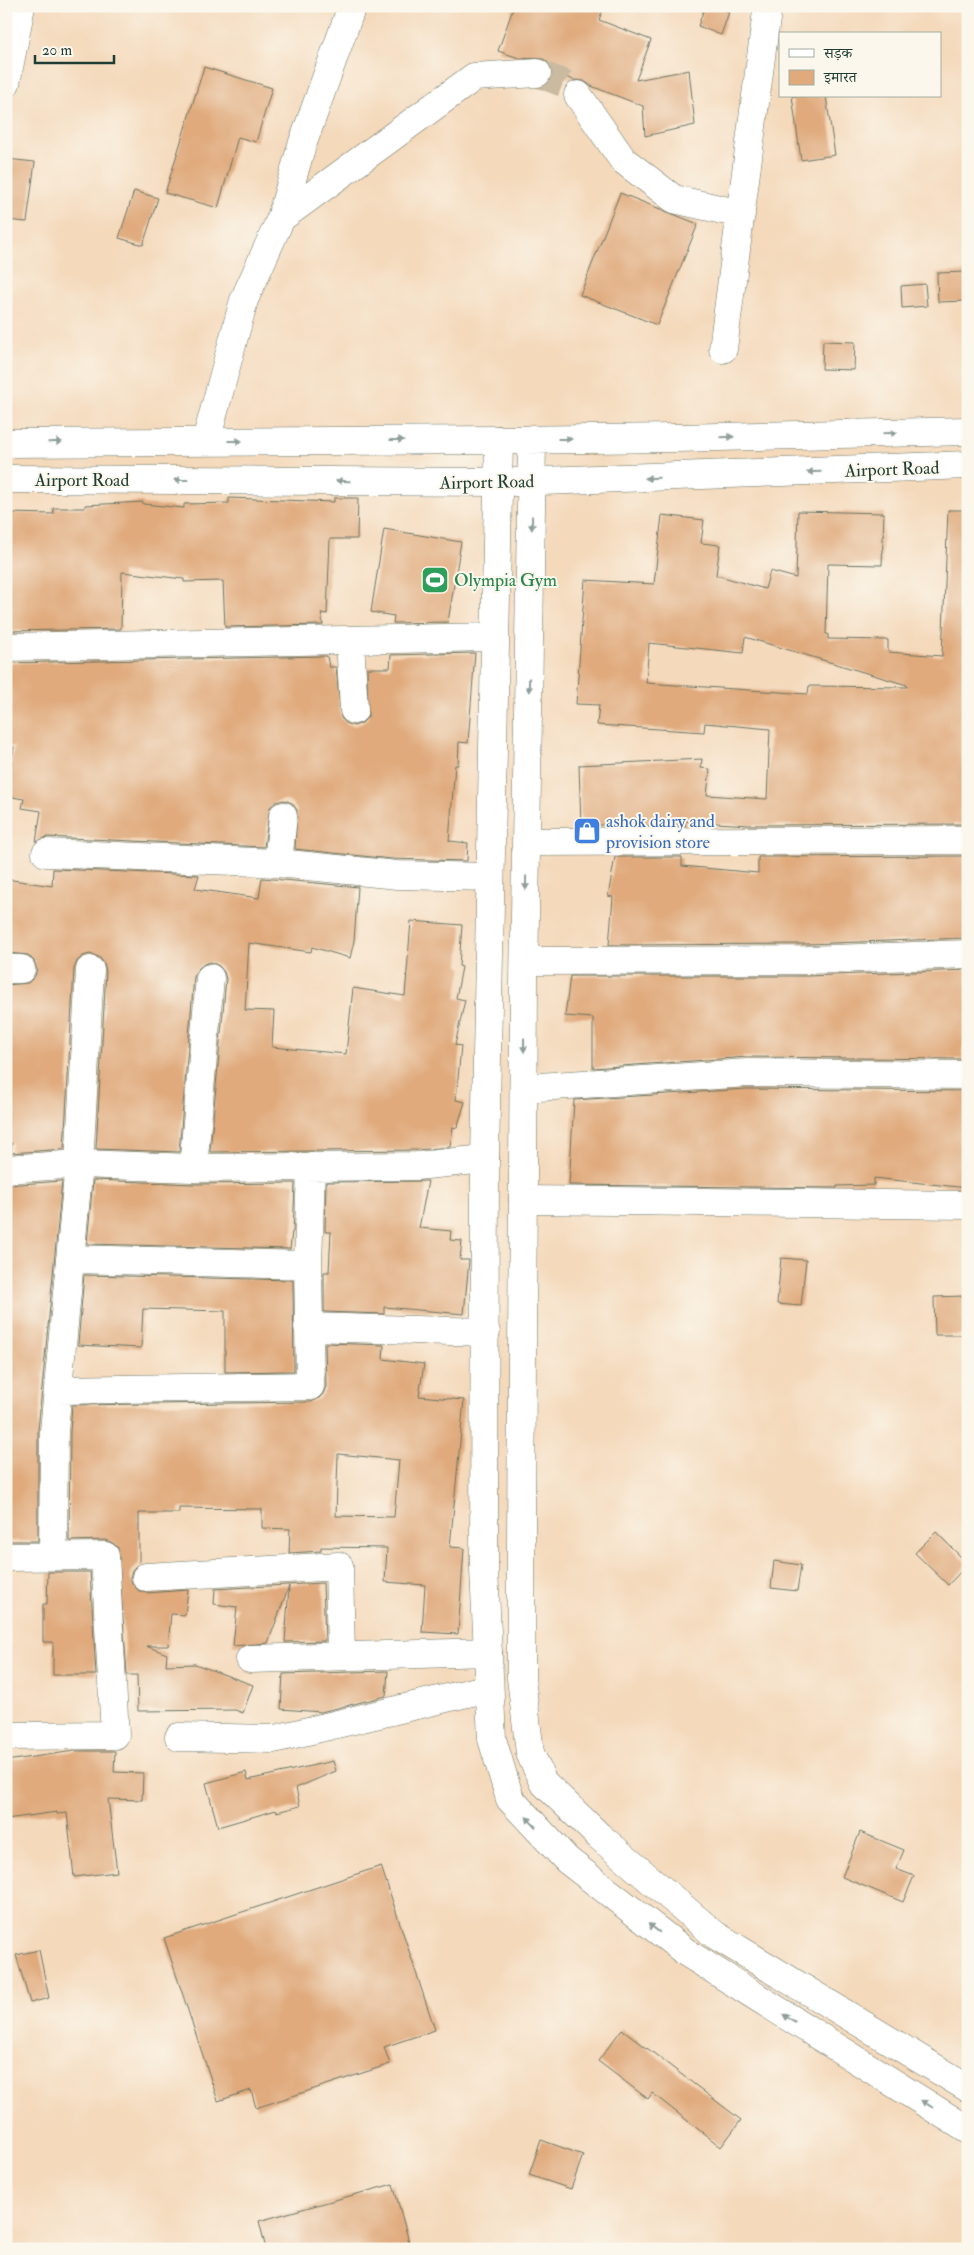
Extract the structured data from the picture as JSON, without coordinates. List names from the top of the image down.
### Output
{
  "streets": {
    "street": ["Airport Road"]
  },
  "places": {
    "sports": ["Olympia Gym"],
    "shop": ["ashok dairy and provision store"]
  },
  "legend": ["सड़क", "इमारत"],
  "scale_bar": "20 m"
}
